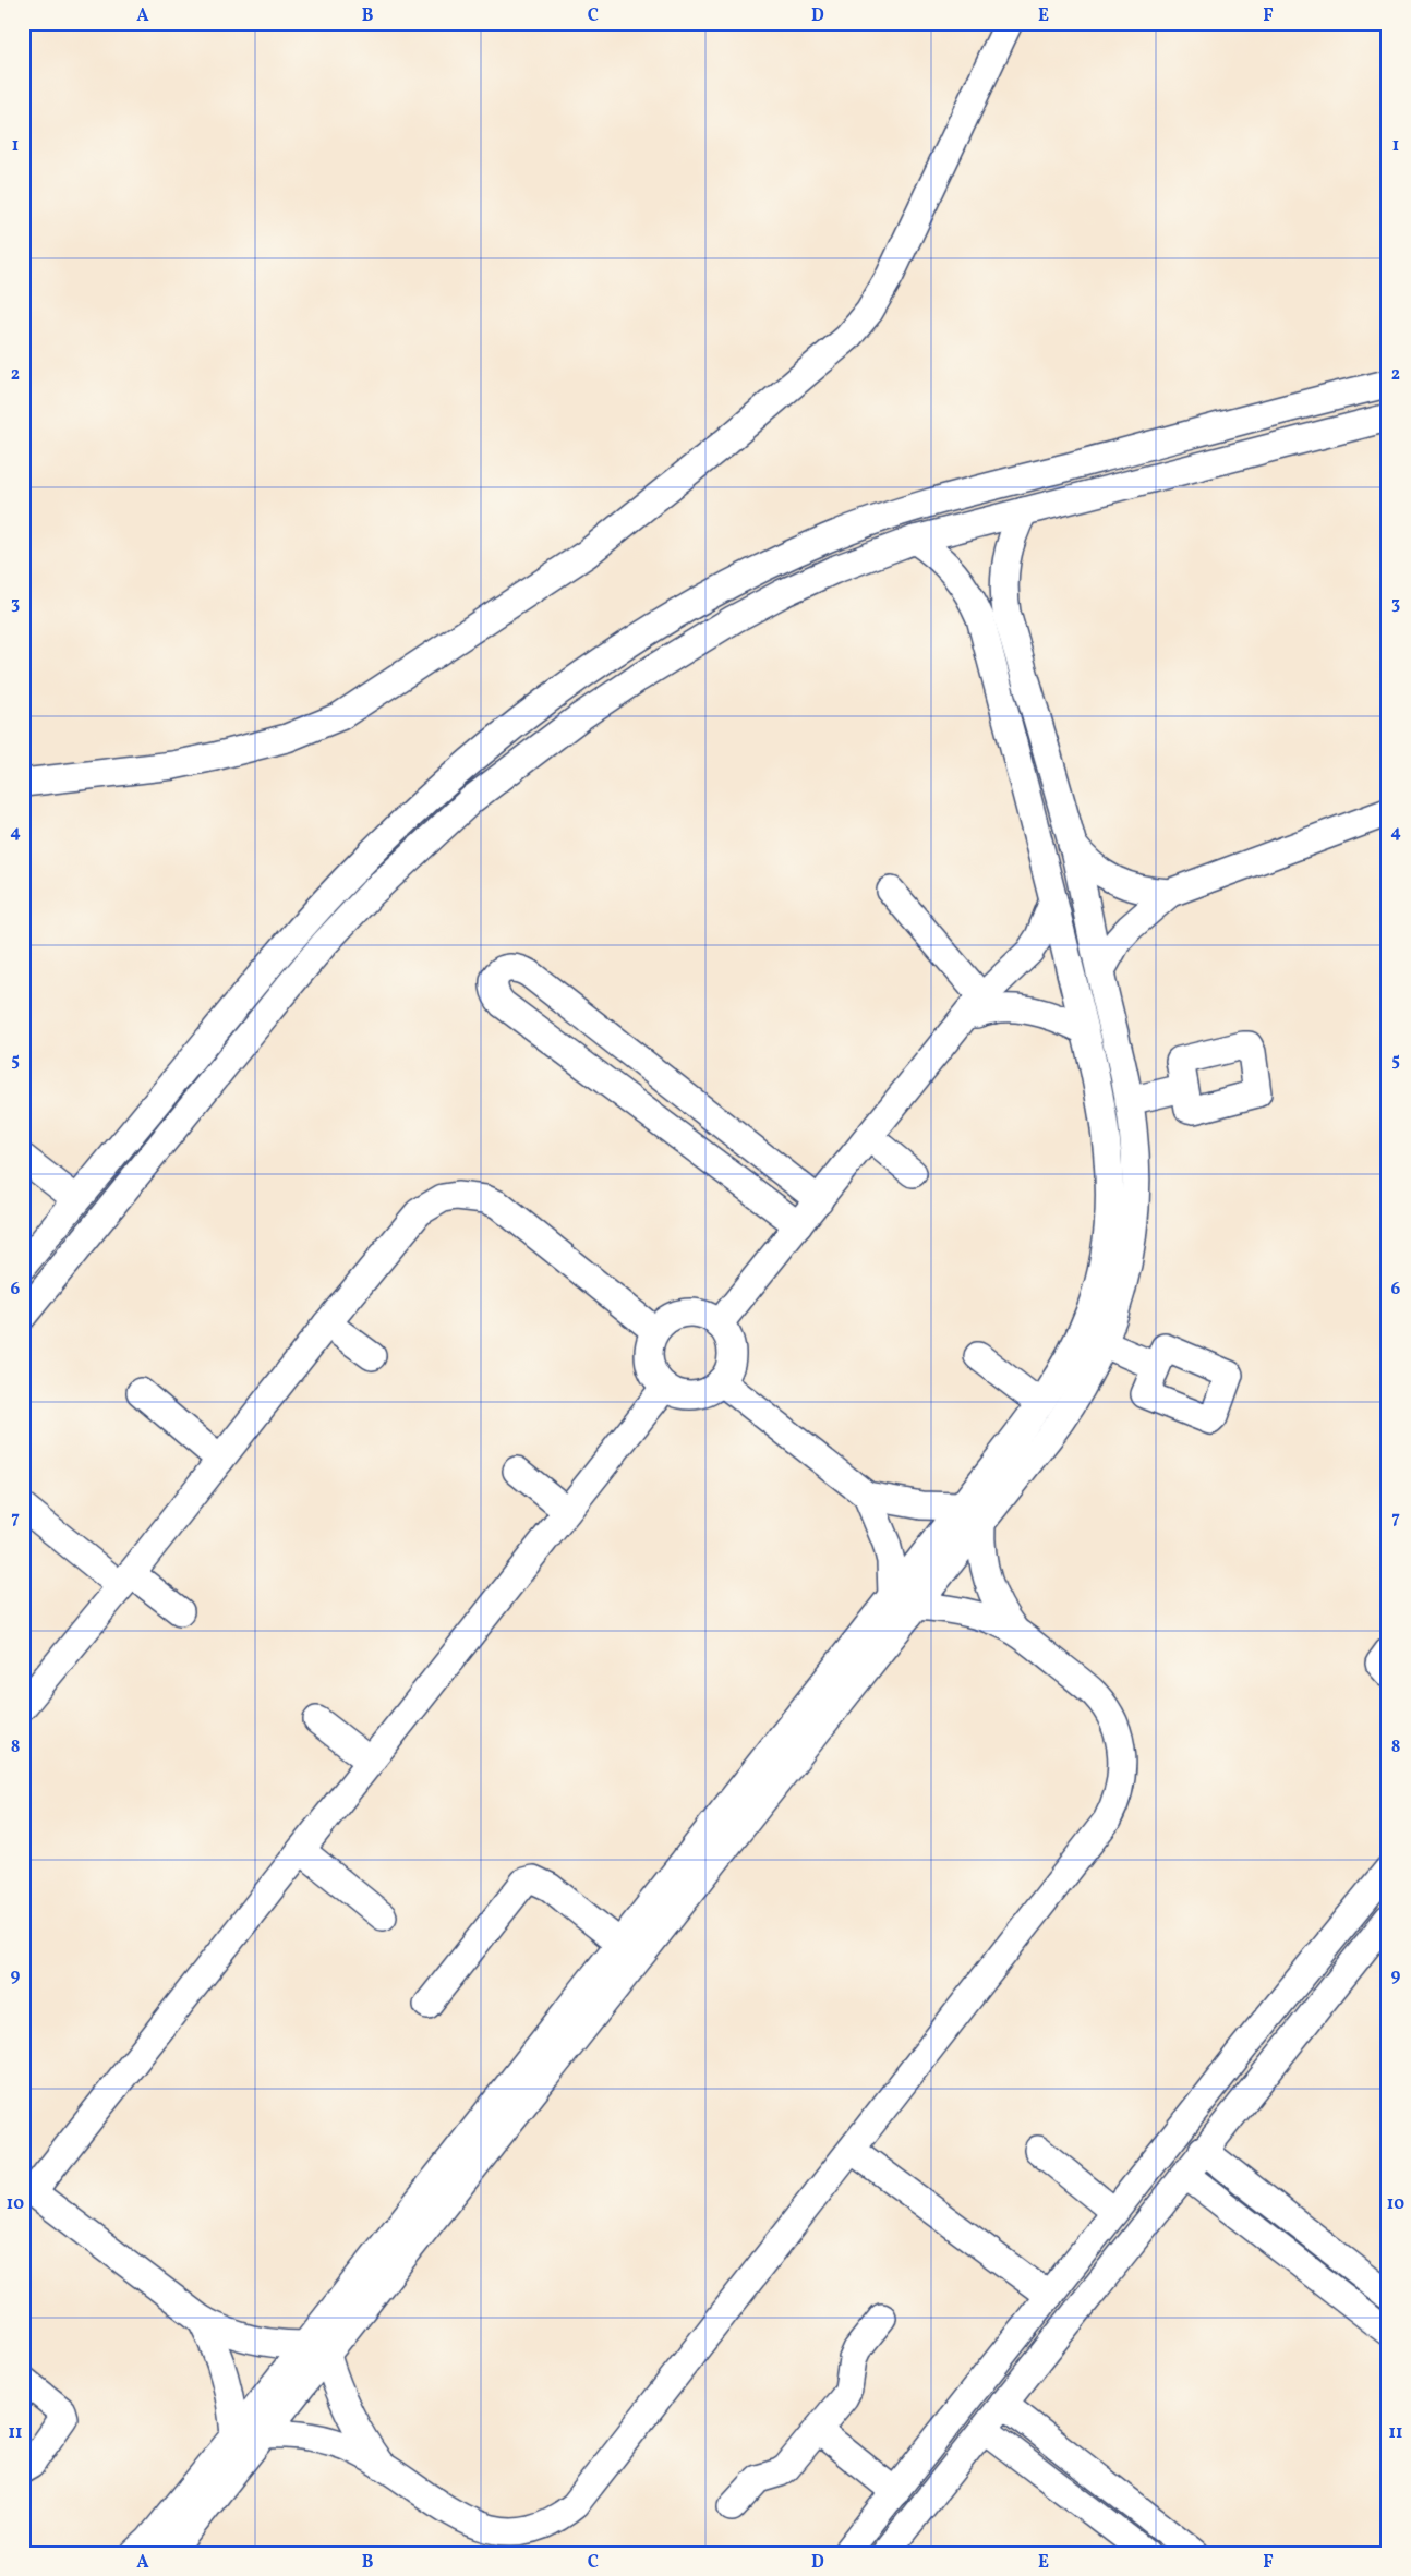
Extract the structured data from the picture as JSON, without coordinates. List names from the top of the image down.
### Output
{
  "grid": {
    "columns": [
      "A",
      "B",
      "C",
      "D",
      "E",
      "F"
    ],
    "rows": [
      "1",
      "2",
      "3",
      "4",
      "5",
      "6",
      "7",
      "8",
      "9",
      "10",
      "11"
    ]
  }
}
